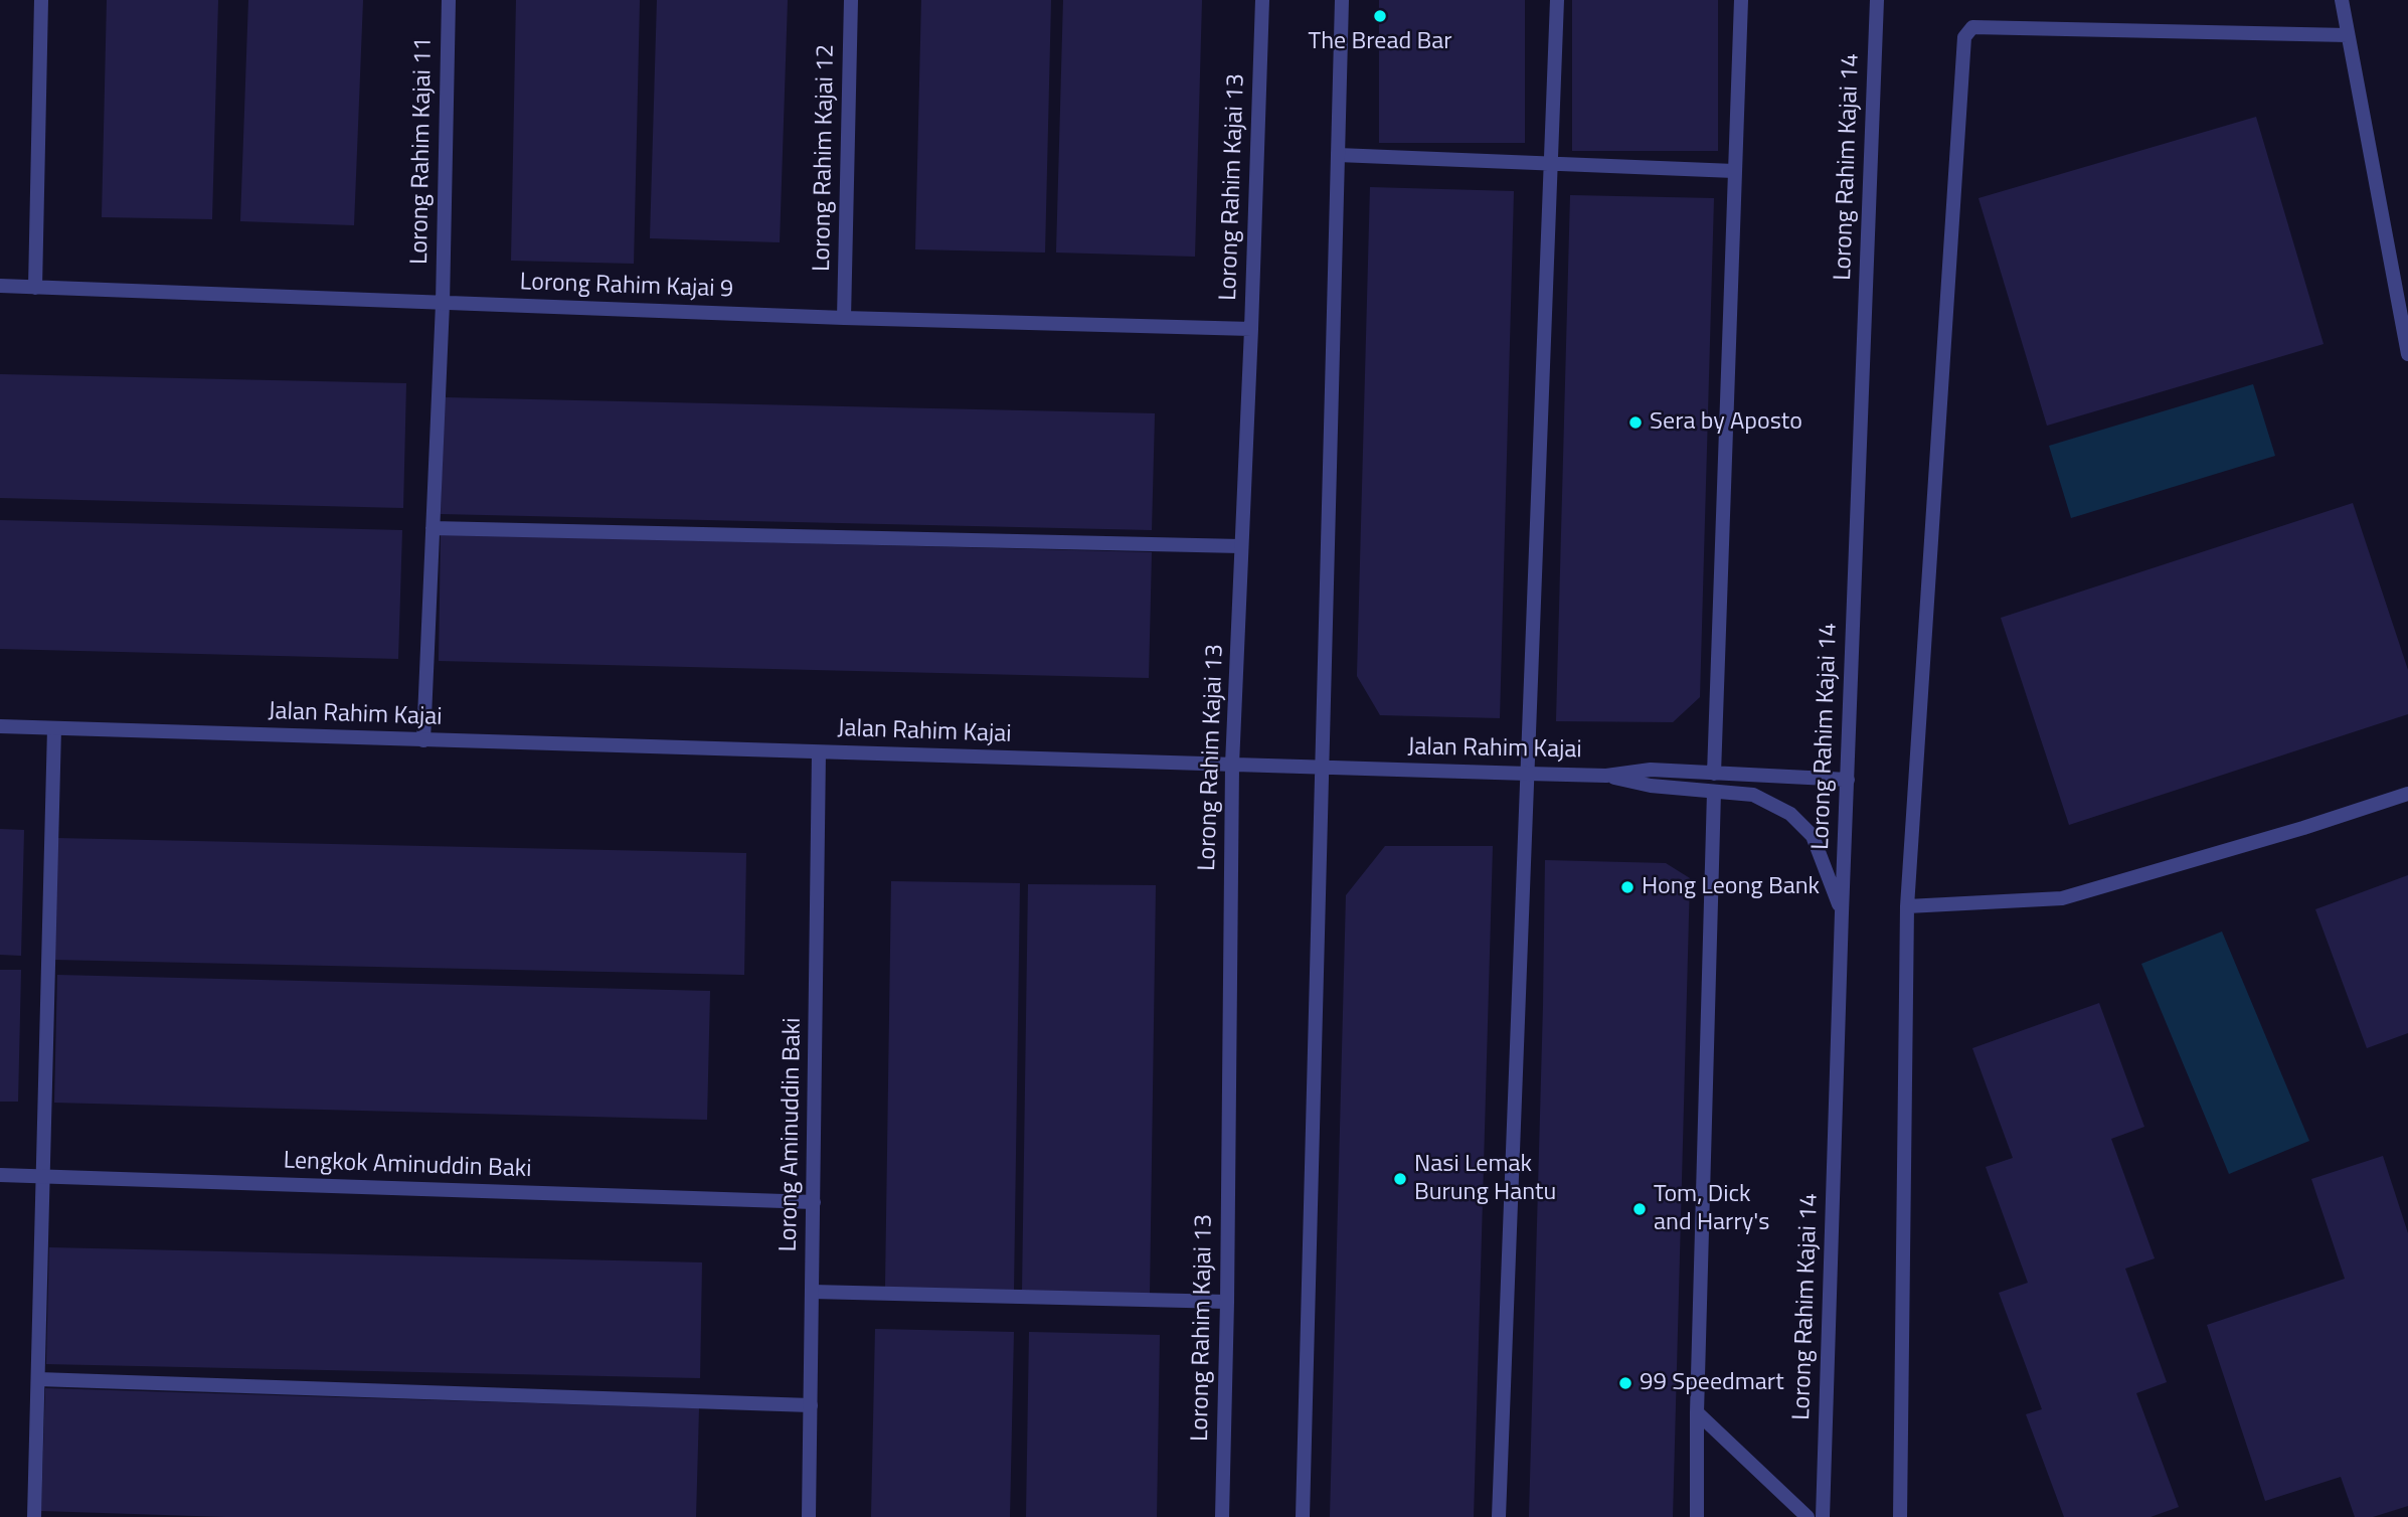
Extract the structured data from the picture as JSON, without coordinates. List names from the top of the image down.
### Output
{
  "streets": {
    "street": [
      "Lorong Rahim Kajai 11",
      "Lorong Rahim Kajai 12",
      "Lorong Rahim Kajai 14",
      "Lorong Rahim Kajai 13",
      "Lorong Rahim Kajai 9",
      "Jalan Rahim Kajai",
      "Lorong Aminuddin Baki",
      "Lengkok Aminuddin Baki"
    ]
  },
  "crossings": [
    ["Lorong Rahim Kajai 11", "Lorong Rahim Kajai 9"],
    ["Lorong Rahim Kajai 11", "Jalan Rahim Kajai"],
    ["Lorong Rahim Kajai 12", "Lorong Rahim Kajai 9"],
    ["Lorong Rahim Kajai 14", "Jalan Rahim Kajai"],
    ["Lorong Rahim Kajai 13", "Lorong Rahim Kajai 9"],
    ["Lorong Rahim Kajai 13", "Jalan Rahim Kajai"],
    ["Jalan Rahim Kajai", "Lorong Aminuddin Baki"],
    ["Lorong Aminuddin Baki", "Lengkok Aminuddin Baki"]
  ],
  "places": [
    "The Bread Bar",
    "Sera by Aposto",
    "Hong Leong Bank",
    "Nasi Lemak Burung Hantu",
    "Tom, Dick and Harry's",
    "99 Speedmart"
  ]
}
